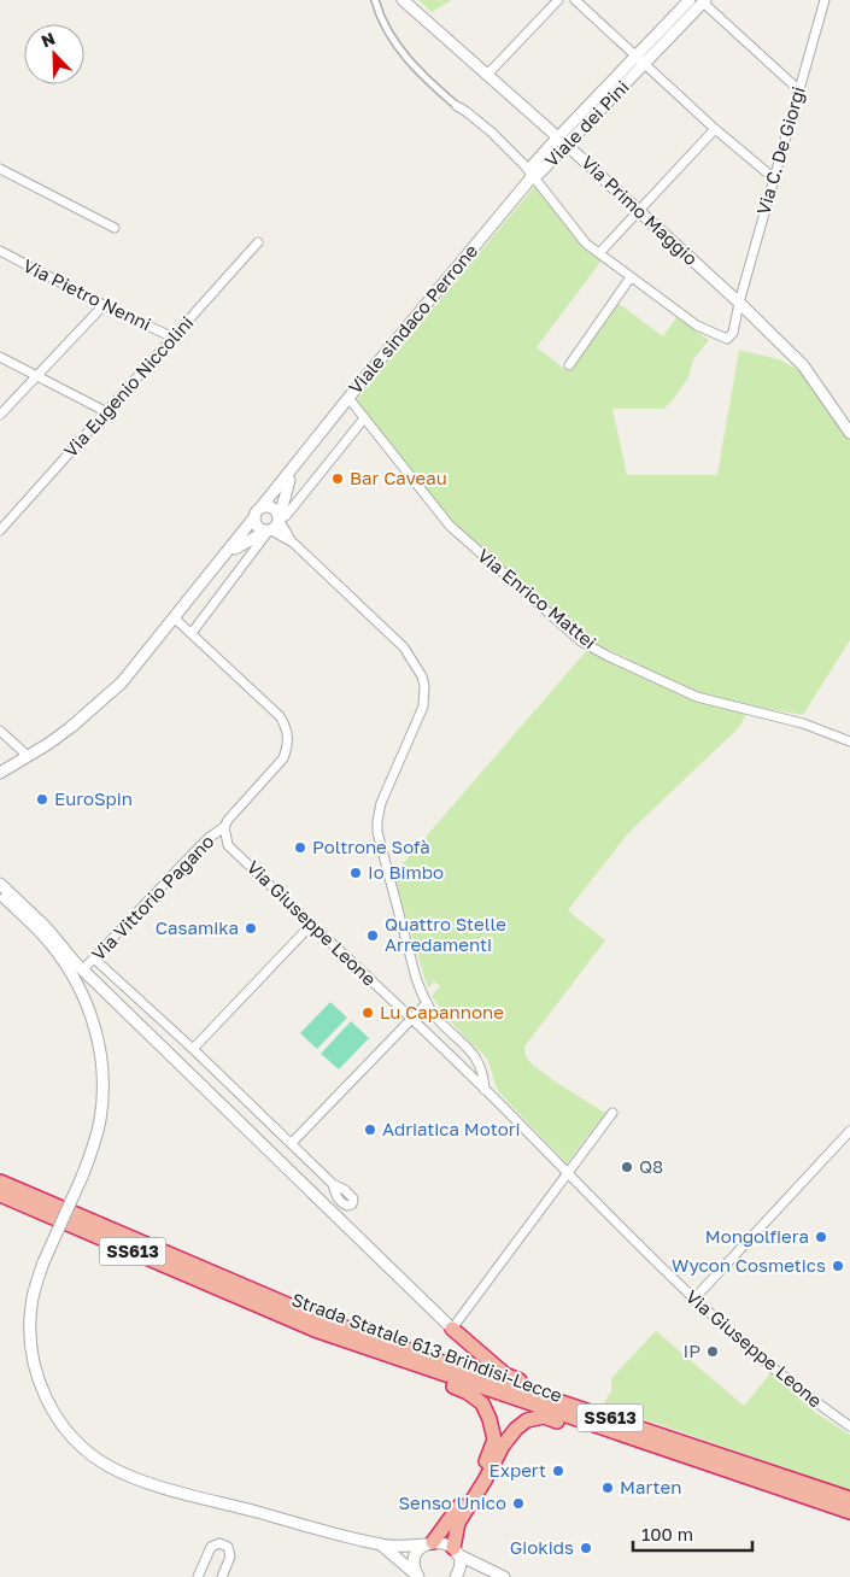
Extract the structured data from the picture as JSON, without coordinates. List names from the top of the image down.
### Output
{
  "streets": {
    "highway": ["SS613", "Strada Statale 613 Brindisi-Lecce"],
    "street": [
      "Viale dei Pini",
      "Via C. De Giorgi",
      "Via Primo Maggio",
      "Via Pietro Nenni",
      "Viale sindaco Perrone",
      "Via Eugenio Niccolini",
      "Via Enrico Mattei",
      "Via Vittorio Pagano",
      "Via Giuseppe Leone"
    ]
  },
  "crossings": [
    ["Viale dei Pini", "Via Primo Maggio"],
    ["Viale dei Pini", "Viale sindaco Perrone"],
    ["Via C. De Giorgi", "Via Primo Maggio"],
    ["Via Pietro Nenni", "Via Eugenio Niccolini"],
    ["Viale sindaco Perrone", "Via Enrico Mattei"],
    ["Via Vittorio Pagano", "Via Giuseppe Leone"]
  ],
  "places": [
    "Bar Caveau",
    "EuroSpin",
    "Poltrone Sofà",
    "Io Bimbo",
    "Casamika",
    "Quattro Stelle Arredamenti",
    "Lu Capannone",
    "Adriatica Motori",
    "Q8",
    "Mongolfiera",
    "Wycon Cosmetics",
    "IP",
    "Expert",
    "Marten",
    "Senso Unico",
    "Giokids"
  ],
  "scale_bar": "100 m",
  "north": "top left"
}
